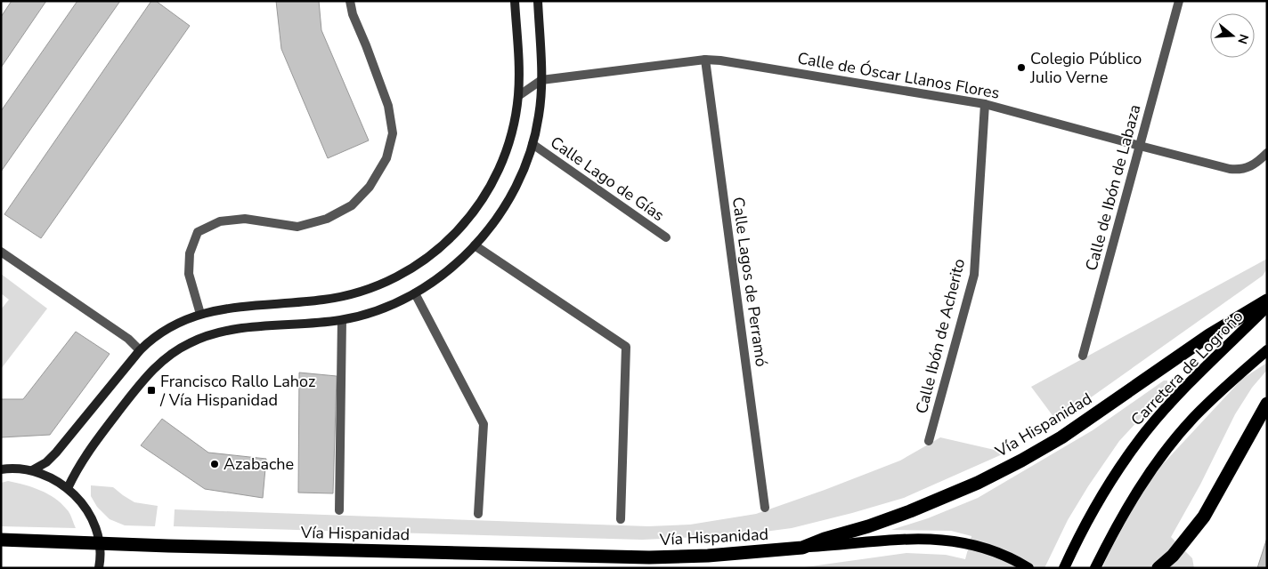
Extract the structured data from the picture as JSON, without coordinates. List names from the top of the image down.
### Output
{
  "streets": {
    "highway": ["Vía Hispanidad"],
    "main road": ["Carretera de Logroño"],
    "street": [
      "Calle de Óscar Llanos Flores",
      "Calle Lago de Gías",
      "Calle de Ibón de Labaza",
      "Calle Lagos de Perramó",
      "Calle Ibón de Acherito"
    ]
  },
  "crossings": [
    ["Calle de Óscar Llanos Flores", "Calle de Ibón de Labaza"],
    ["Calle de Óscar Llanos Flores", "Calle Lagos de Perramó"],
    ["Calle de Óscar Llanos Flores", "Calle Ibón de Acherito"]
  ],
  "places": {
    "other": ["Colegio Público Julio Verne", "Azabache"],
    "transit": ["Francisco Rallo Lahoz / Vía Hispanidad"]
  },
  "north": "right"
}
